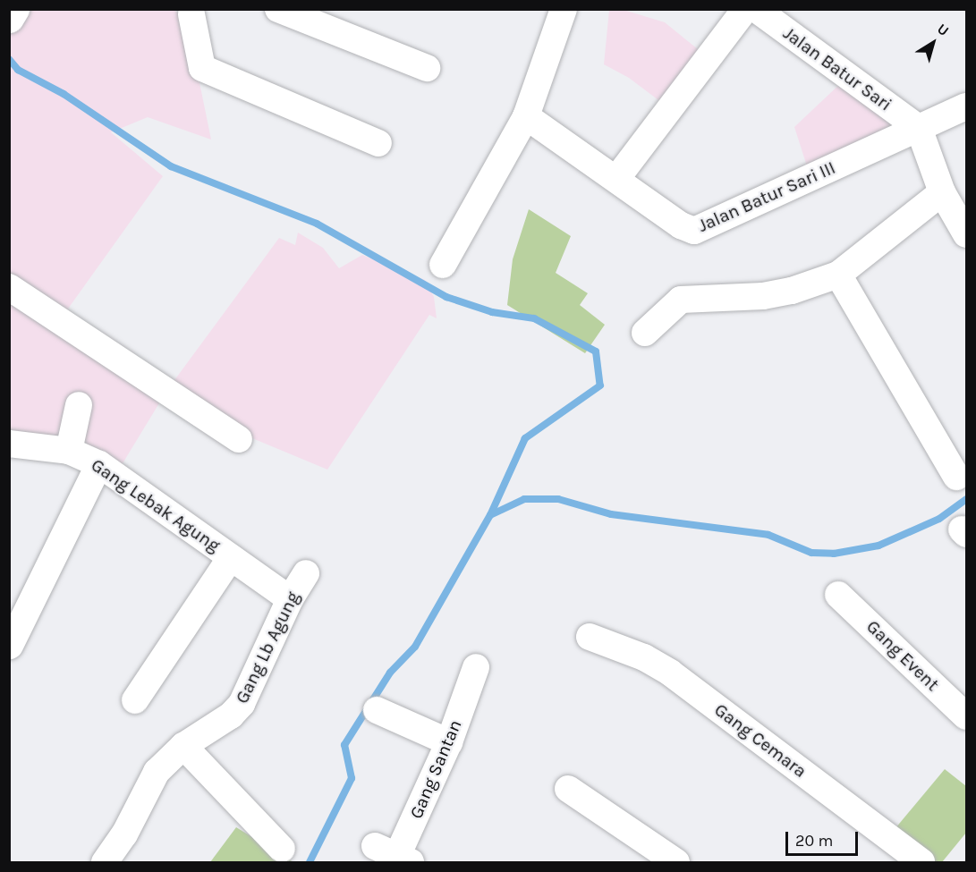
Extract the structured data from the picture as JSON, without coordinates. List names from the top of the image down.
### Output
{
  "streets": {
    "street": [
      "Jalan Batur Sari",
      "Jalan Batur Sari III",
      "Gang Lebak Agung",
      "Gang Lb Agung",
      "Gang Event",
      "Gang Cemara",
      "Gang Santan"
    ]
  },
  "crossings": [
    ["Jalan Batur Sari", "Jalan Batur Sari III"],
    ["Gang Lebak Agung", "Gang Lb Agung"]
  ],
  "scale_bar": "20 m",
  "north": "top right"
}
